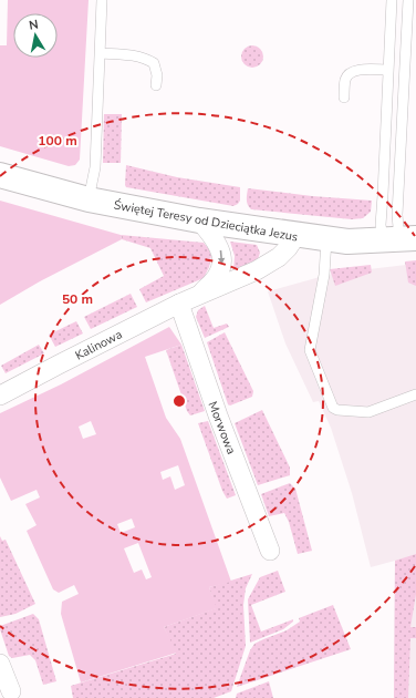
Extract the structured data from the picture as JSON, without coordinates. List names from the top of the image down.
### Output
{
  "streets": {
    "street": ["Świętej Teresy od Dzieciątka Jezus", "Kalinowa", "Morwowa"]
  },
  "crossings": [
    ["Świętej Teresy od Dzieciątka Jezus", "Kalinowa"],
    ["Kalinowa", "Morwowa"]
  ],
  "north": "top",
  "rings": ["100 m", "50 m"]
}
